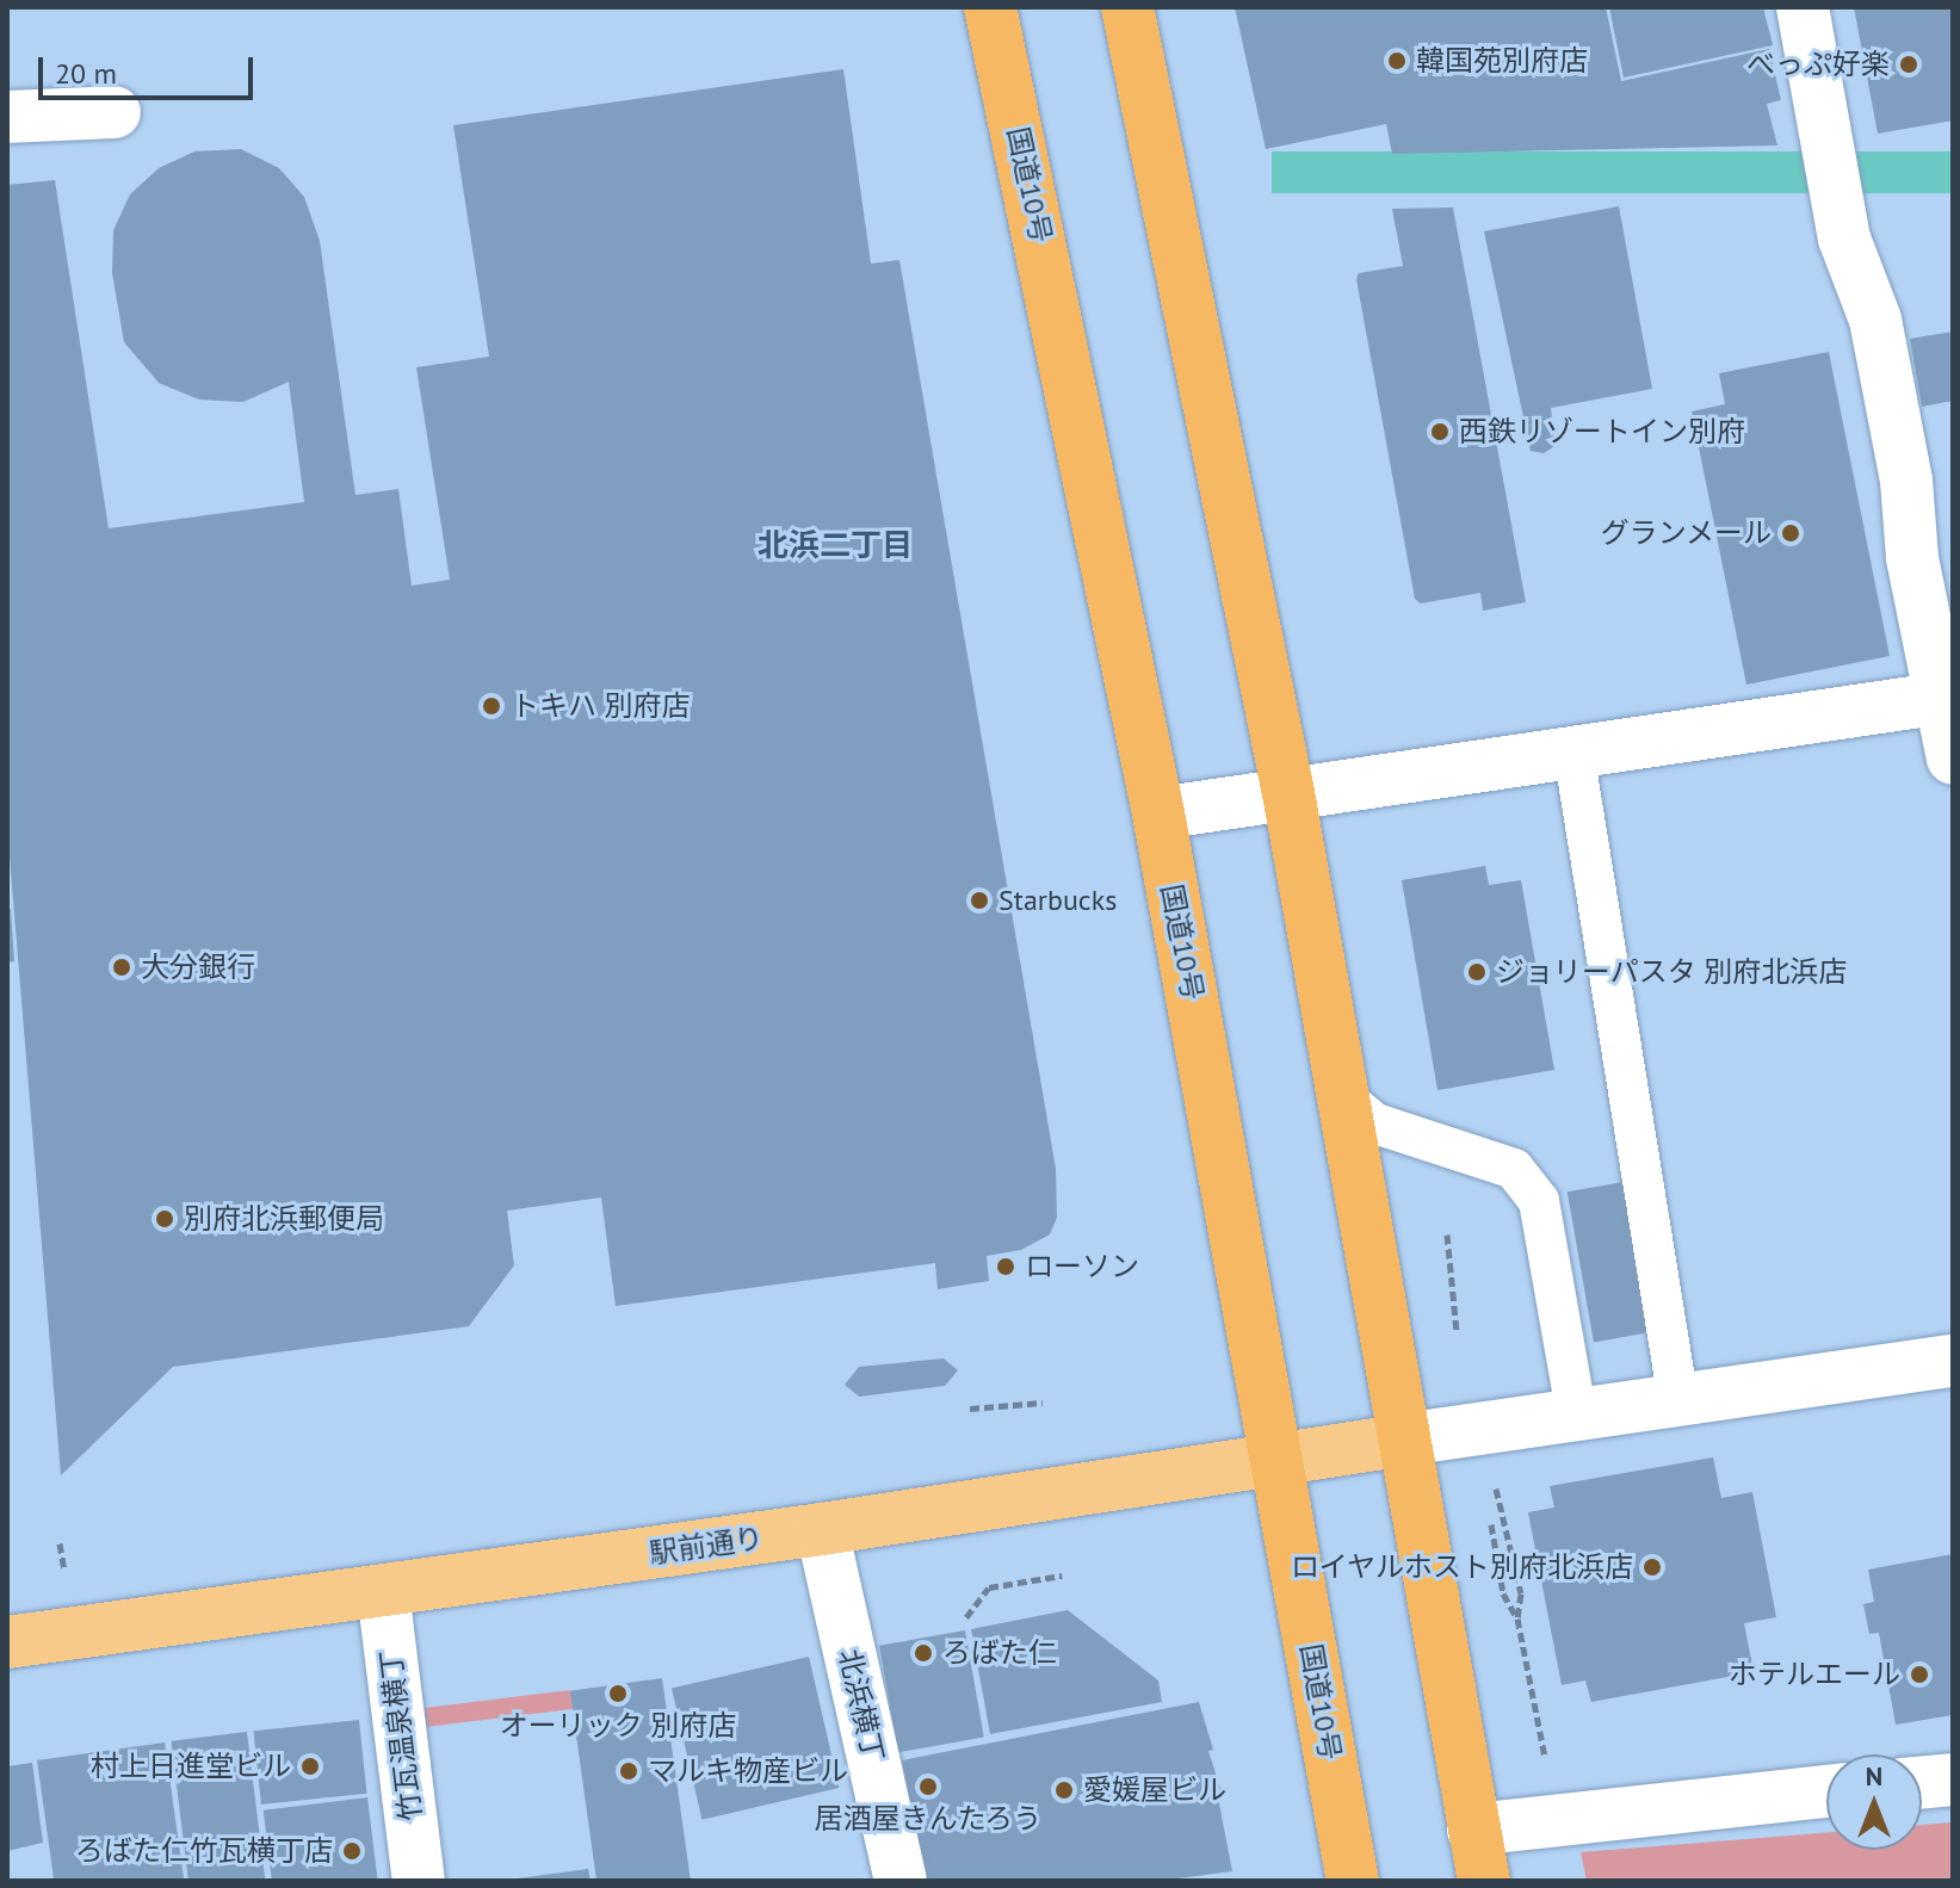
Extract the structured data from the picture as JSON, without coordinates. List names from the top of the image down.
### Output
{
  "streets": {
    "highway": ["国道10号"],
    "main road": ["駅前通り"],
    "street": ["北浜横丁", "竹瓦温泉横丁"]
  },
  "crossings": [
    ["国道10号", "駅前通り"],
    ["駅前通り", "北浜横丁"],
    ["駅前通り", "竹瓦温泉横丁"]
  ],
  "districts": ["北浜二丁目"],
  "places": [
    "韓国苑別府店",
    "べっぷ好楽",
    "西鉄リゾートイン別府",
    "グランメール",
    "トキハ 別府店",
    "Starbucks",
    "大分銀行",
    "ジョリーパスタ 別府北浜店",
    "別府北浜郵便局",
    "ローソン",
    "ロイヤルホスト別府北浜店",
    "ろばた仁",
    "ホテルエール",
    "オーリック 別府店",
    "村上日進堂ビル",
    "マルキ物産ビル",
    "居酒屋きんたろう",
    "愛媛屋ビル",
    "ろばた仁竹瓦横丁店"
  ],
  "scale_bar": "20 m",
  "north": "top"
}
